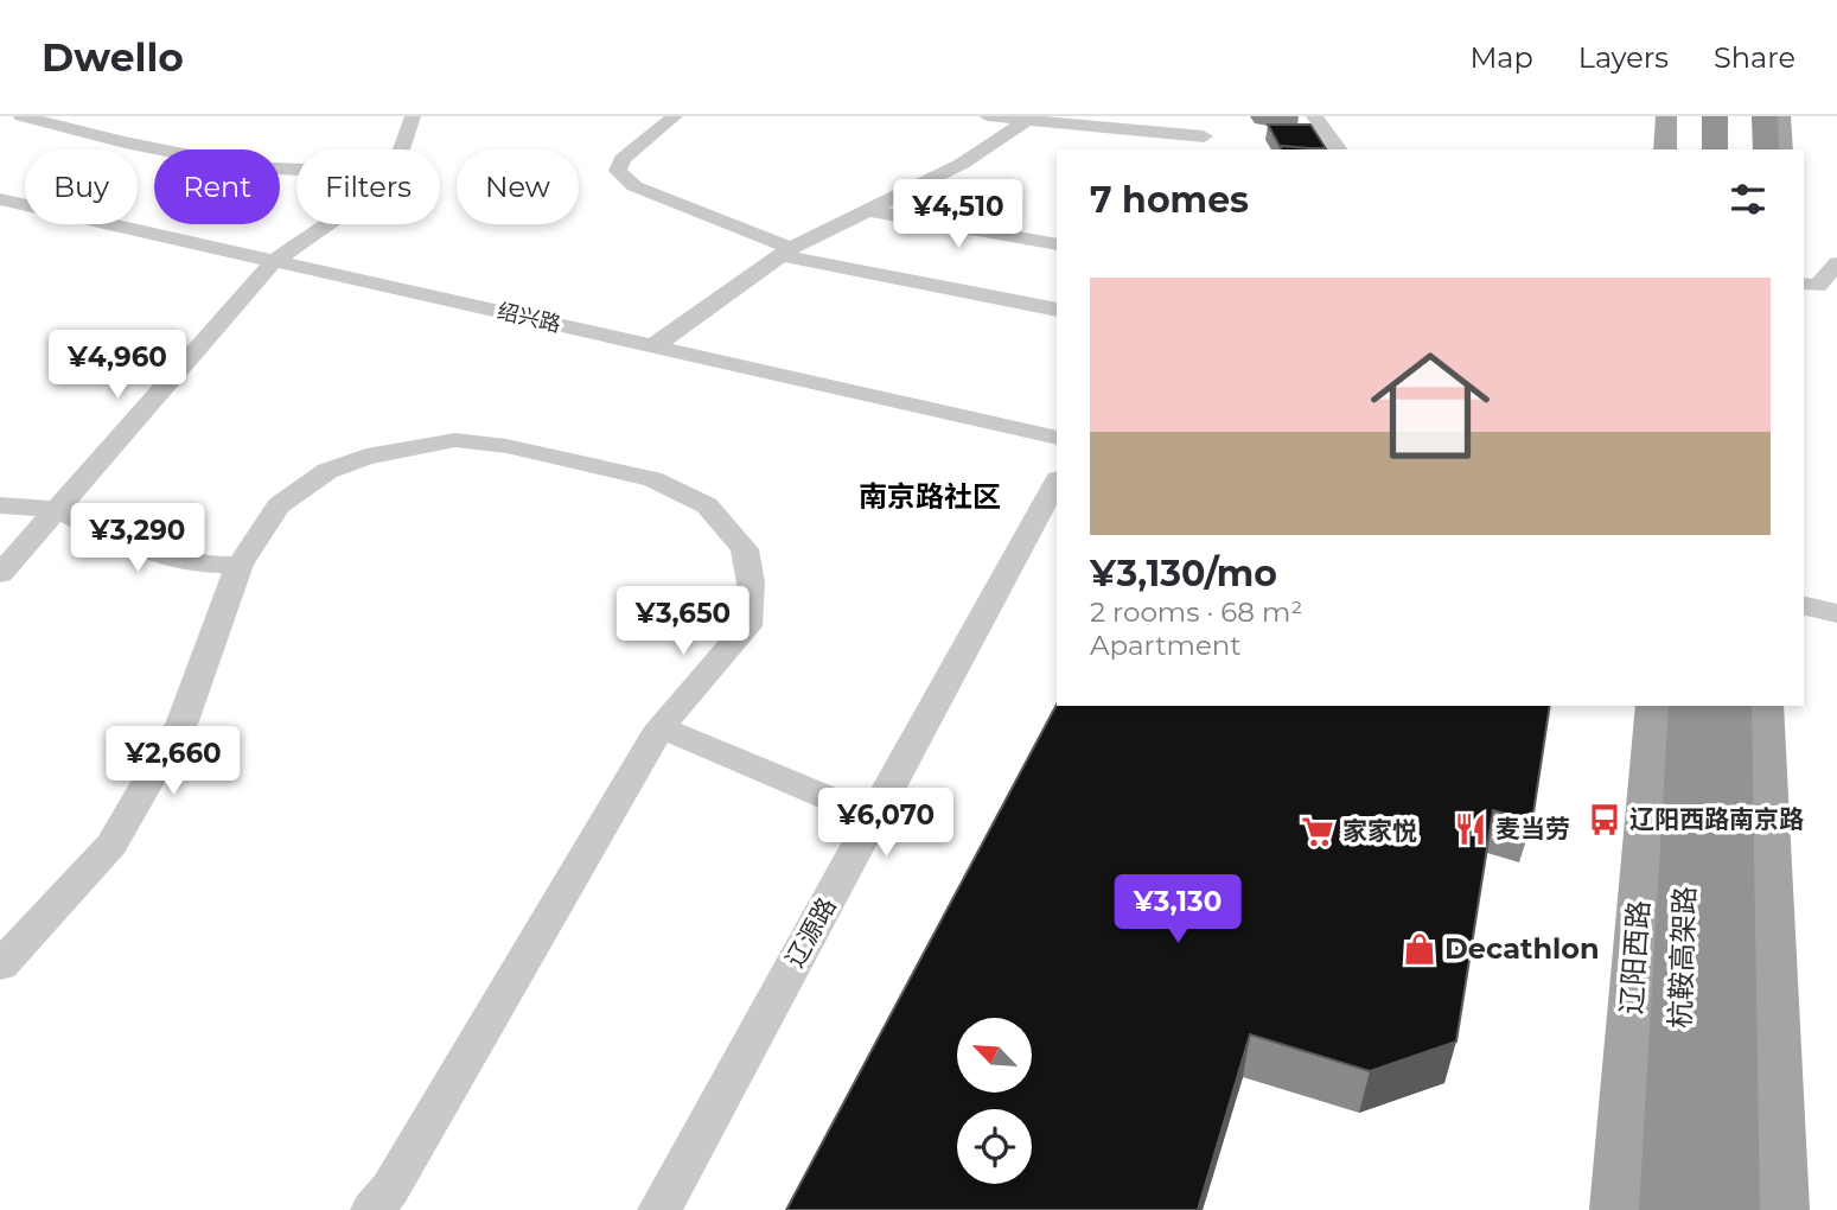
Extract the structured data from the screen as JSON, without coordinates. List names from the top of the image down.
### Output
{
  "streets": {
    "highway": ["杭鞍高架路"],
    "main road": ["辽阳西路"],
    "street": ["绍兴路", "辽源路"]
  },
  "districts": ["南京路社区"],
  "places": {
    "bus stop": ["辽阳西路南京路"],
    "restaurant": ["麦当劳"],
    "supermarket": ["家家悦"],
    "shop": ["Decathlon"]
  },
  "north": "top left",
  "page": {
    "header": "Dwello",
    "nav": ["Map", "Layers", "Share"],
    "chip": [
      "Buy",
      "Rent",
      "Filters",
      "New"
    ],
    "heading": "7 homes",
    "price": [
      "¥4,510",
      "¥4,960",
      "¥3,290",
      "¥3,650",
      "¥2,660",
      "¥6,070",
      "¥3,130"
    ],
    "list": [
      {
        "name": "¥3,130/mo",
        "note": "2 rooms · 68 m² · Apartment"
      }
    ]
  }
}
